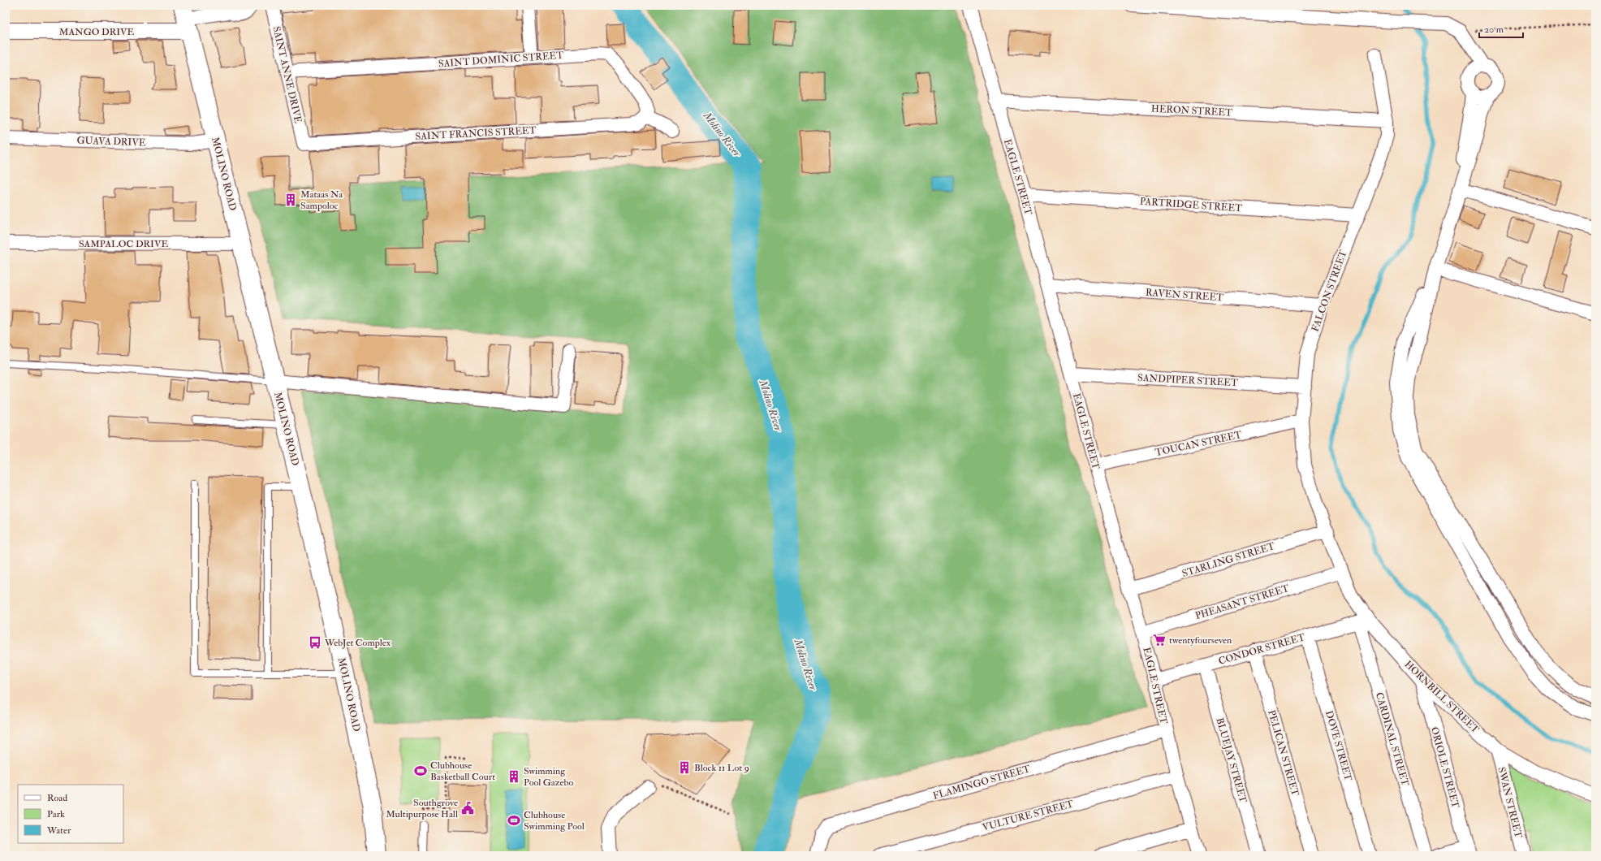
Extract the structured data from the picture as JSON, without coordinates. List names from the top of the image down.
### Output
{
  "streets": {
    "main road": ["MOLINO ROAD"],
    "street": [
      "MANGO DRIVE",
      "SAINT DOMINIC STREET",
      "SAINT ANNE DRIVE",
      "HERON STREET",
      "SAINT FRANCIS STREET",
      "GUAVA DRIVE",
      "EAGLE STREET",
      "PARTRIDGE STREET",
      "SAMPALOC DRIVE",
      "FALCON STREET",
      "RAVEN STREET",
      "SANDPIPER STREET",
      "TOUCAN STREET",
      "STARLING STREET",
      "PHEASANT STREET",
      "CONDOR STREET",
      "HORNBILL STREET",
      "CARDINAL STREET",
      "DOVE STREET",
      "PELICAN STREET",
      "BLUEJAY STREET",
      "ORIOLE STREET",
      "FLAMINGO STREET",
      "SWAN STREET",
      "VULTURE STREET"
    ]
  },
  "crossings": [
    ["MANGO DRIVE", "MOLINO ROAD"],
    ["SAINT DOMINIC STREET", "SAINT ANNE DRIVE"],
    ["SAINT DOMINIC STREET", "SAINT FRANCIS STREET"],
    ["SAINT ANNE DRIVE", "SAINT FRANCIS STREET"],
    ["HERON STREET", "EAGLE STREET"],
    ["HERON STREET", "FALCON STREET"],
    ["GUAVA DRIVE", "MOLINO ROAD"],
    ["MOLINO ROAD", "SAMPALOC DRIVE"],
    ["EAGLE STREET", "PARTRIDGE STREET"],
    ["EAGLE STREET", "RAVEN STREET"],
    ["EAGLE STREET", "SANDPIPER STREET"],
    ["EAGLE STREET", "TOUCAN STREET"],
    ["EAGLE STREET", "STARLING STREET"],
    ["EAGLE STREET", "PHEASANT STREET"],
    ["EAGLE STREET", "CONDOR STREET"],
    ["EAGLE STREET", "FLAMINGO STREET"],
    ["EAGLE STREET", "VULTURE STREET"],
    ["PARTRIDGE STREET", "FALCON STREET"],
    ["FALCON STREET", "RAVEN STREET"],
    ["FALCON STREET", "SANDPIPER STREET"],
    ["FALCON STREET", "TOUCAN STREET"],
    ["FALCON STREET", "STARLING STREET"],
    ["FALCON STREET", "HORNBILL STREET"],
    ["STARLING STREET", "HORNBILL STREET"],
    ["PHEASANT STREET", "HORNBILL STREET"],
    ["CONDOR STREET", "HORNBILL STREET"],
    ["CONDOR STREET", "CARDINAL STREET"],
    ["CONDOR STREET", "DOVE STREET"],
    ["CONDOR STREET", "PELICAN STREET"],
    ["CONDOR STREET", "BLUEJAY STREET"],
    ["HORNBILL STREET", "CARDINAL STREET"],
    ["HORNBILL STREET", "ORIOLE STREET"],
    ["HORNBILL STREET", "SWAN STREET"]
  ],
  "water": ["Molino River"],
  "places": {
    "building": ["Mataas Na Sampoloc", "Block 11 Lot 9", "Swimming Pool Gazebo"],
    "supermarket": ["twentyfourseven"],
    "bus stop": ["WebJet Complex"],
    "sports": ["Clubhouse Basketball Court", "Clubhouse Swimming Pool"],
    "public building": ["Southgrove Multipurpose Hall"]
  },
  "legend": ["Road", "Park", "Water"],
  "scale_bar": "20 m"
}
